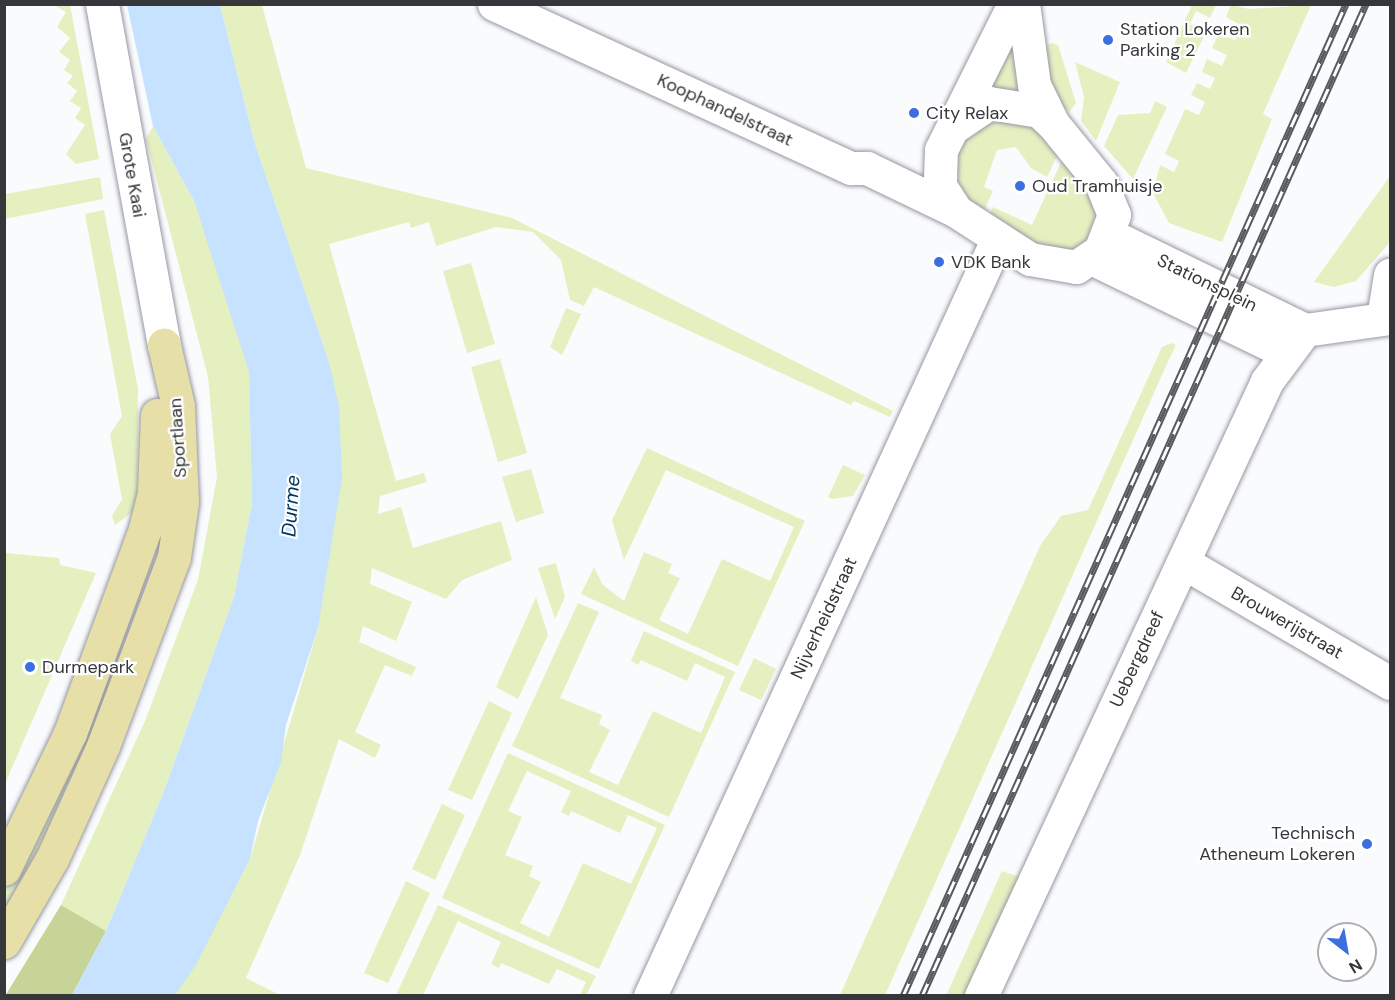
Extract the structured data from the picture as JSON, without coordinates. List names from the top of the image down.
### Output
{
  "streets": {
    "main road": ["Sportlaan"],
    "street": [
      "Koophandelstraat",
      "Grote Kaai",
      "Stationsplein",
      "Nijverheidstraat",
      "Brouwerijstraat",
      "Uebergdreef"
    ]
  },
  "crossings": [
    ["Koophandelstraat", "Stationsplein"],
    ["Koophandelstraat", "Nijverheidstraat"],
    ["Grote Kaai", "Sportlaan"],
    ["Stationsplein", "Nijverheidstraat"],
    ["Stationsplein", "Uebergdreef"],
    ["Brouwerijstraat", "Uebergdreef"]
  ],
  "water": ["Durme"],
  "places": [
    "Station Lokeren Parking 2",
    "City Relax",
    "Oud Tramhuisje",
    "VDK Bank",
    "Durmepark",
    "Technisch Atheneum Lokeren"
  ],
  "north": "bottom right"
}
